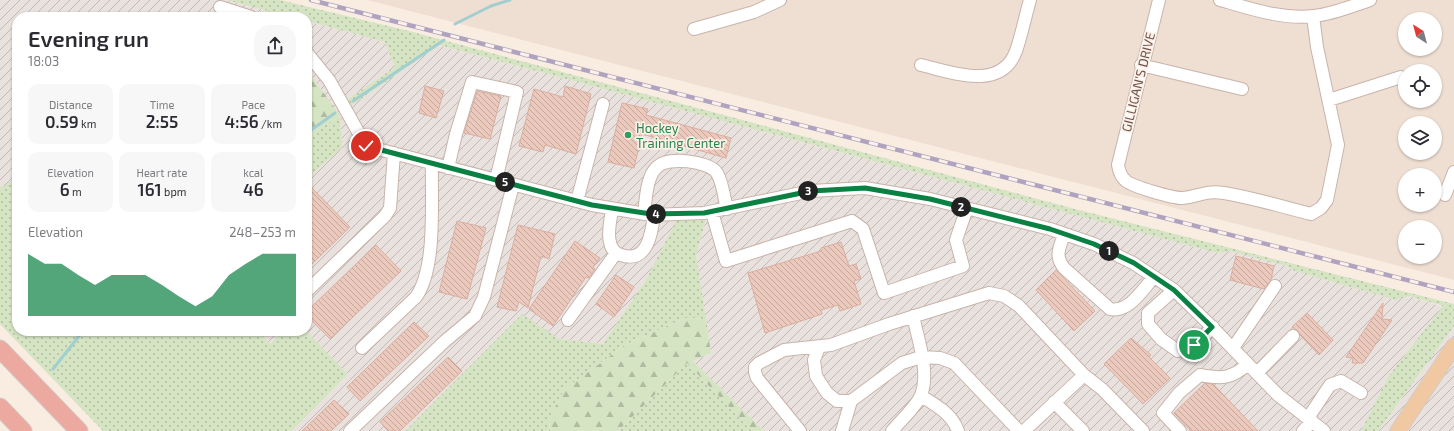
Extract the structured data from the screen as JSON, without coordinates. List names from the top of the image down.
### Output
{
  "streets": {
    "street": ["GILLIGAN'S DRIVE"]
  },
  "places": ["Hockey Training Center"],
  "north": "top left",
  "page": {
    "map_buttons": ["+", "−"],
    "heading": ["Evening run", "18:03"],
    "stats": [
      ["Distance", "0.59 km"],
      ["Time", "2:55"],
      ["Pace", "4:56 /km"],
      ["Elevation", "6 m"],
      ["Heart rate", "161 bpm"],
      ["kcal", "46"]
    ],
    "pins": [
      "5",
      "3",
      "2",
      "4",
      "1"
    ],
    "chart": ["Elevation", "248–253 m"]
  }
}
